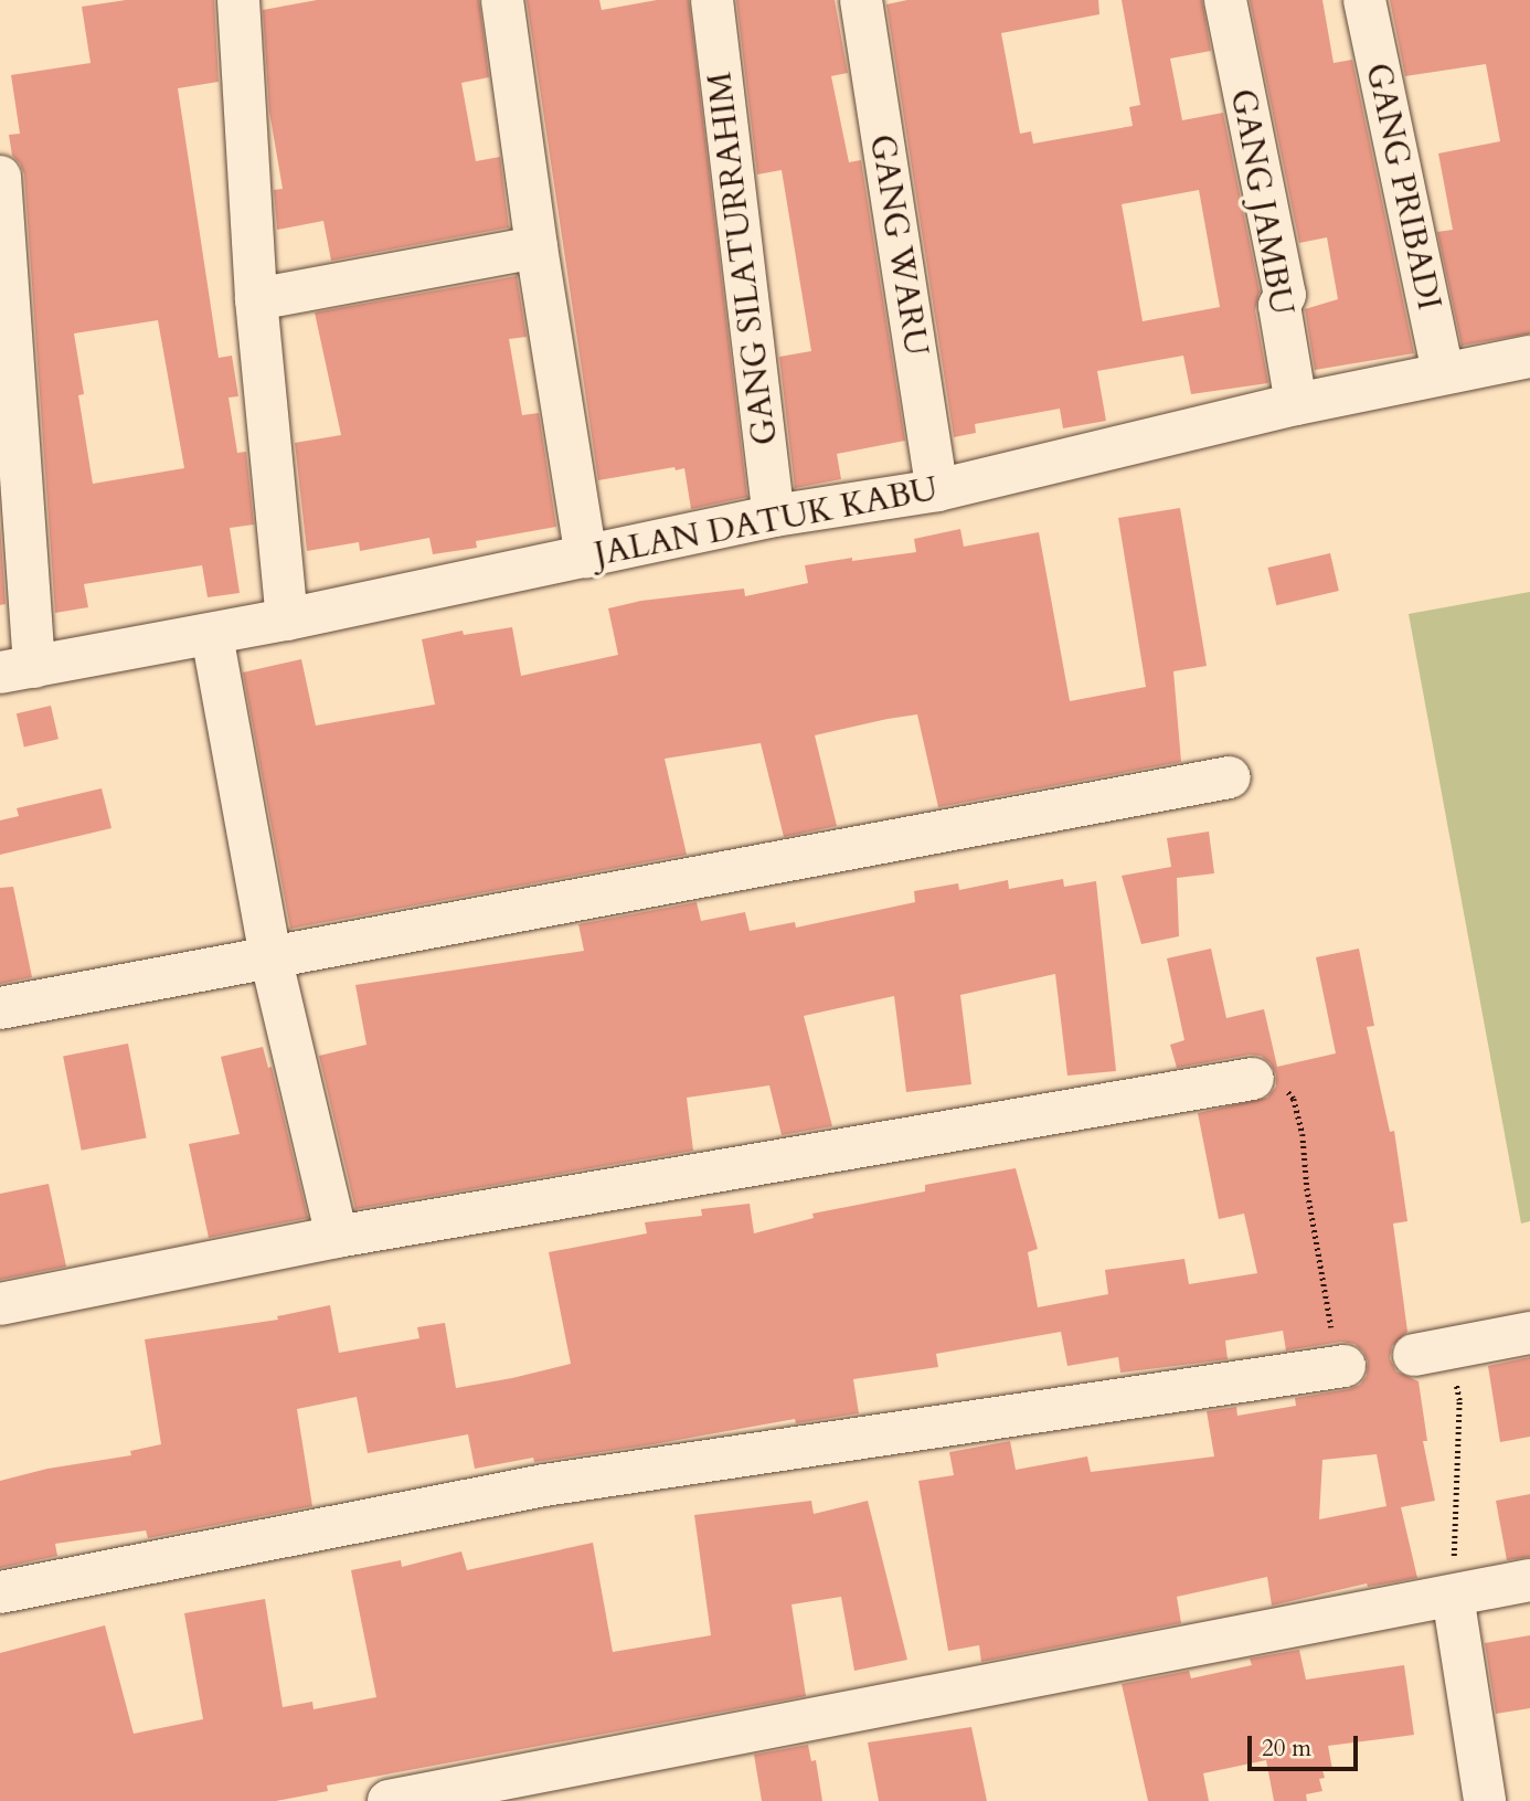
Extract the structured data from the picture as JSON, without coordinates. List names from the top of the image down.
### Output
{
  "streets": {
    "street": [
      "GANG PRIBADI",
      "GANG JAMBU",
      "GANG WARU",
      "GANG SILATURRAHIM",
      "JALAN DATUK KABU"
    ]
  },
  "crossings": [
    ["GANG PRIBADI", "JALAN DATUK KABU"],
    ["GANG JAMBU", "JALAN DATUK KABU"],
    ["GANG WARU", "JALAN DATUK KABU"],
    ["GANG SILATURRAHIM", "JALAN DATUK KABU"]
  ],
  "scale_bar": "20 m"
}
